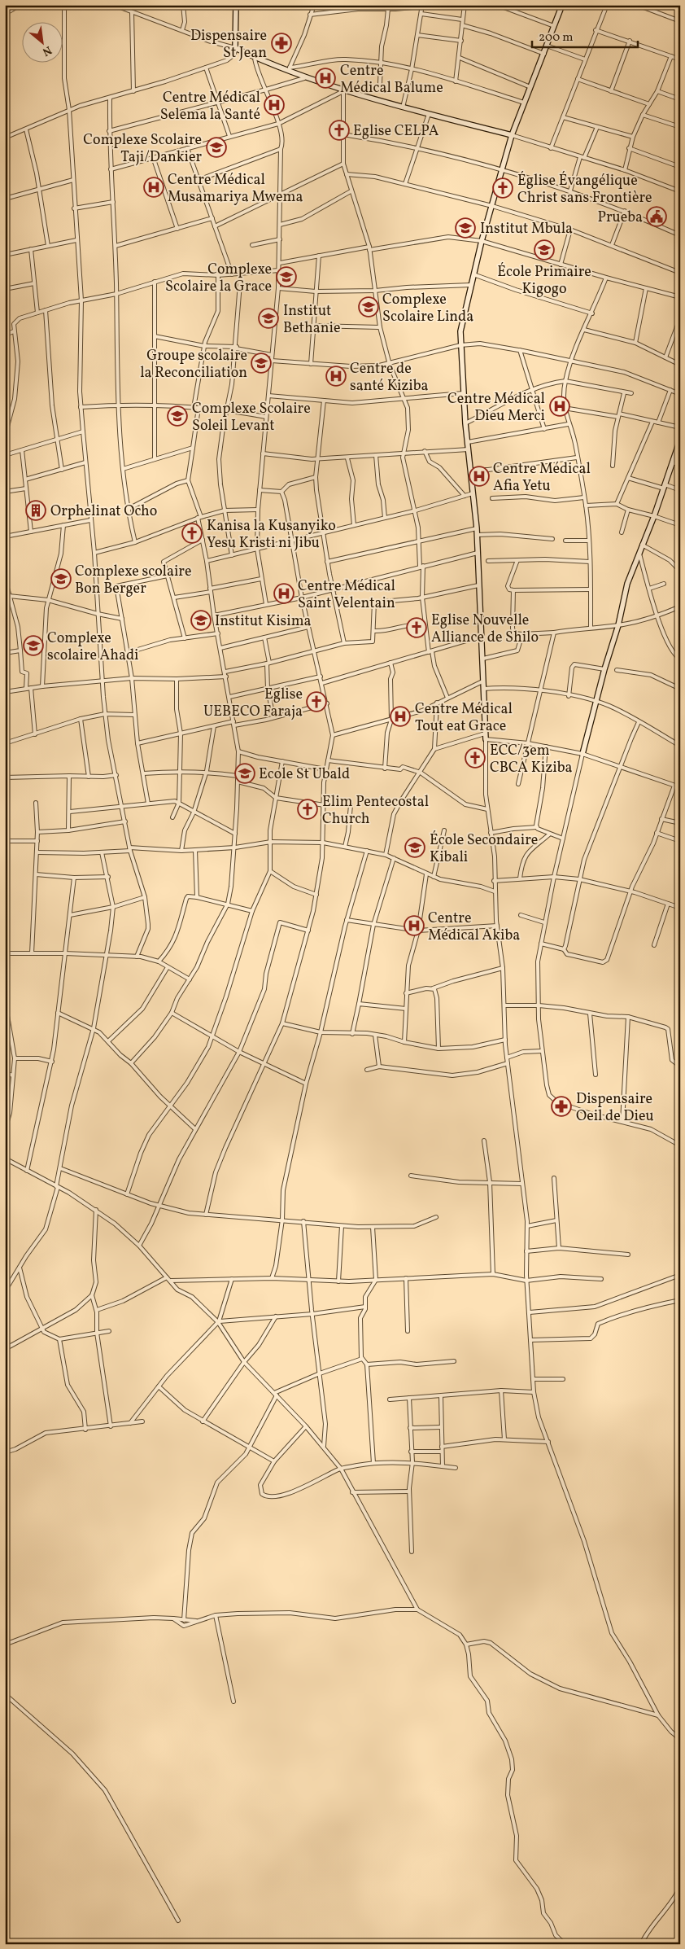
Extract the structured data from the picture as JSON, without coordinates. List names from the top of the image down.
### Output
{
  "places": {
    "pharmacy": ["Dispensaire St Jean", "Dispensaire Oeil de Dieu"],
    "hospital": [
      "Centre Médical Balume",
      "Centre Médical Selema la Santé",
      "Centre Médical Musamariya Mwema",
      "Centre de santé Kiziba",
      "Centre Médical Dieu Merci",
      "Centre Médical Afia Yetu",
      "Centre Médical Saint Velentain",
      "Centre Médical Tout eat Grace",
      "Centre Médical Akiba"
    ],
    "church": [
      "Eglise CELPA",
      "Église Évangélique Christ sans Frontière",
      "Kanisa la Kusanyiko Yesu Kristi ni Jibu",
      "Eglise Nouvelle Alliance de Shilo",
      "Eglise UEBECO Faraja",
      "ECC/3em CBCA Kiziba",
      "Elim Pentecostal Church"
    ],
    "school or university": [
      "Complexe Scolaire Taji/Dankier",
      "Institut Mbula",
      "École Primaire Kigogo",
      "Complexe Scolaire la Grace",
      "Complexe Scolaire Linda",
      "Institut Bethanie",
      "Groupe scolaire la Reconciliation",
      "Complexe Scolaire Soleil Levant",
      "Complexe scolaire Bon Berger",
      "Institut Kisima",
      "Complexe scolaire Ahadi",
      "Ecole St Ubald",
      "École Secondaire Kibali"
    ],
    "public building": ["Prueba"],
    "building": ["Orphelinat Ocho"]
  },
  "scale_bar": "200 m",
  "north": "bottom right"
}
